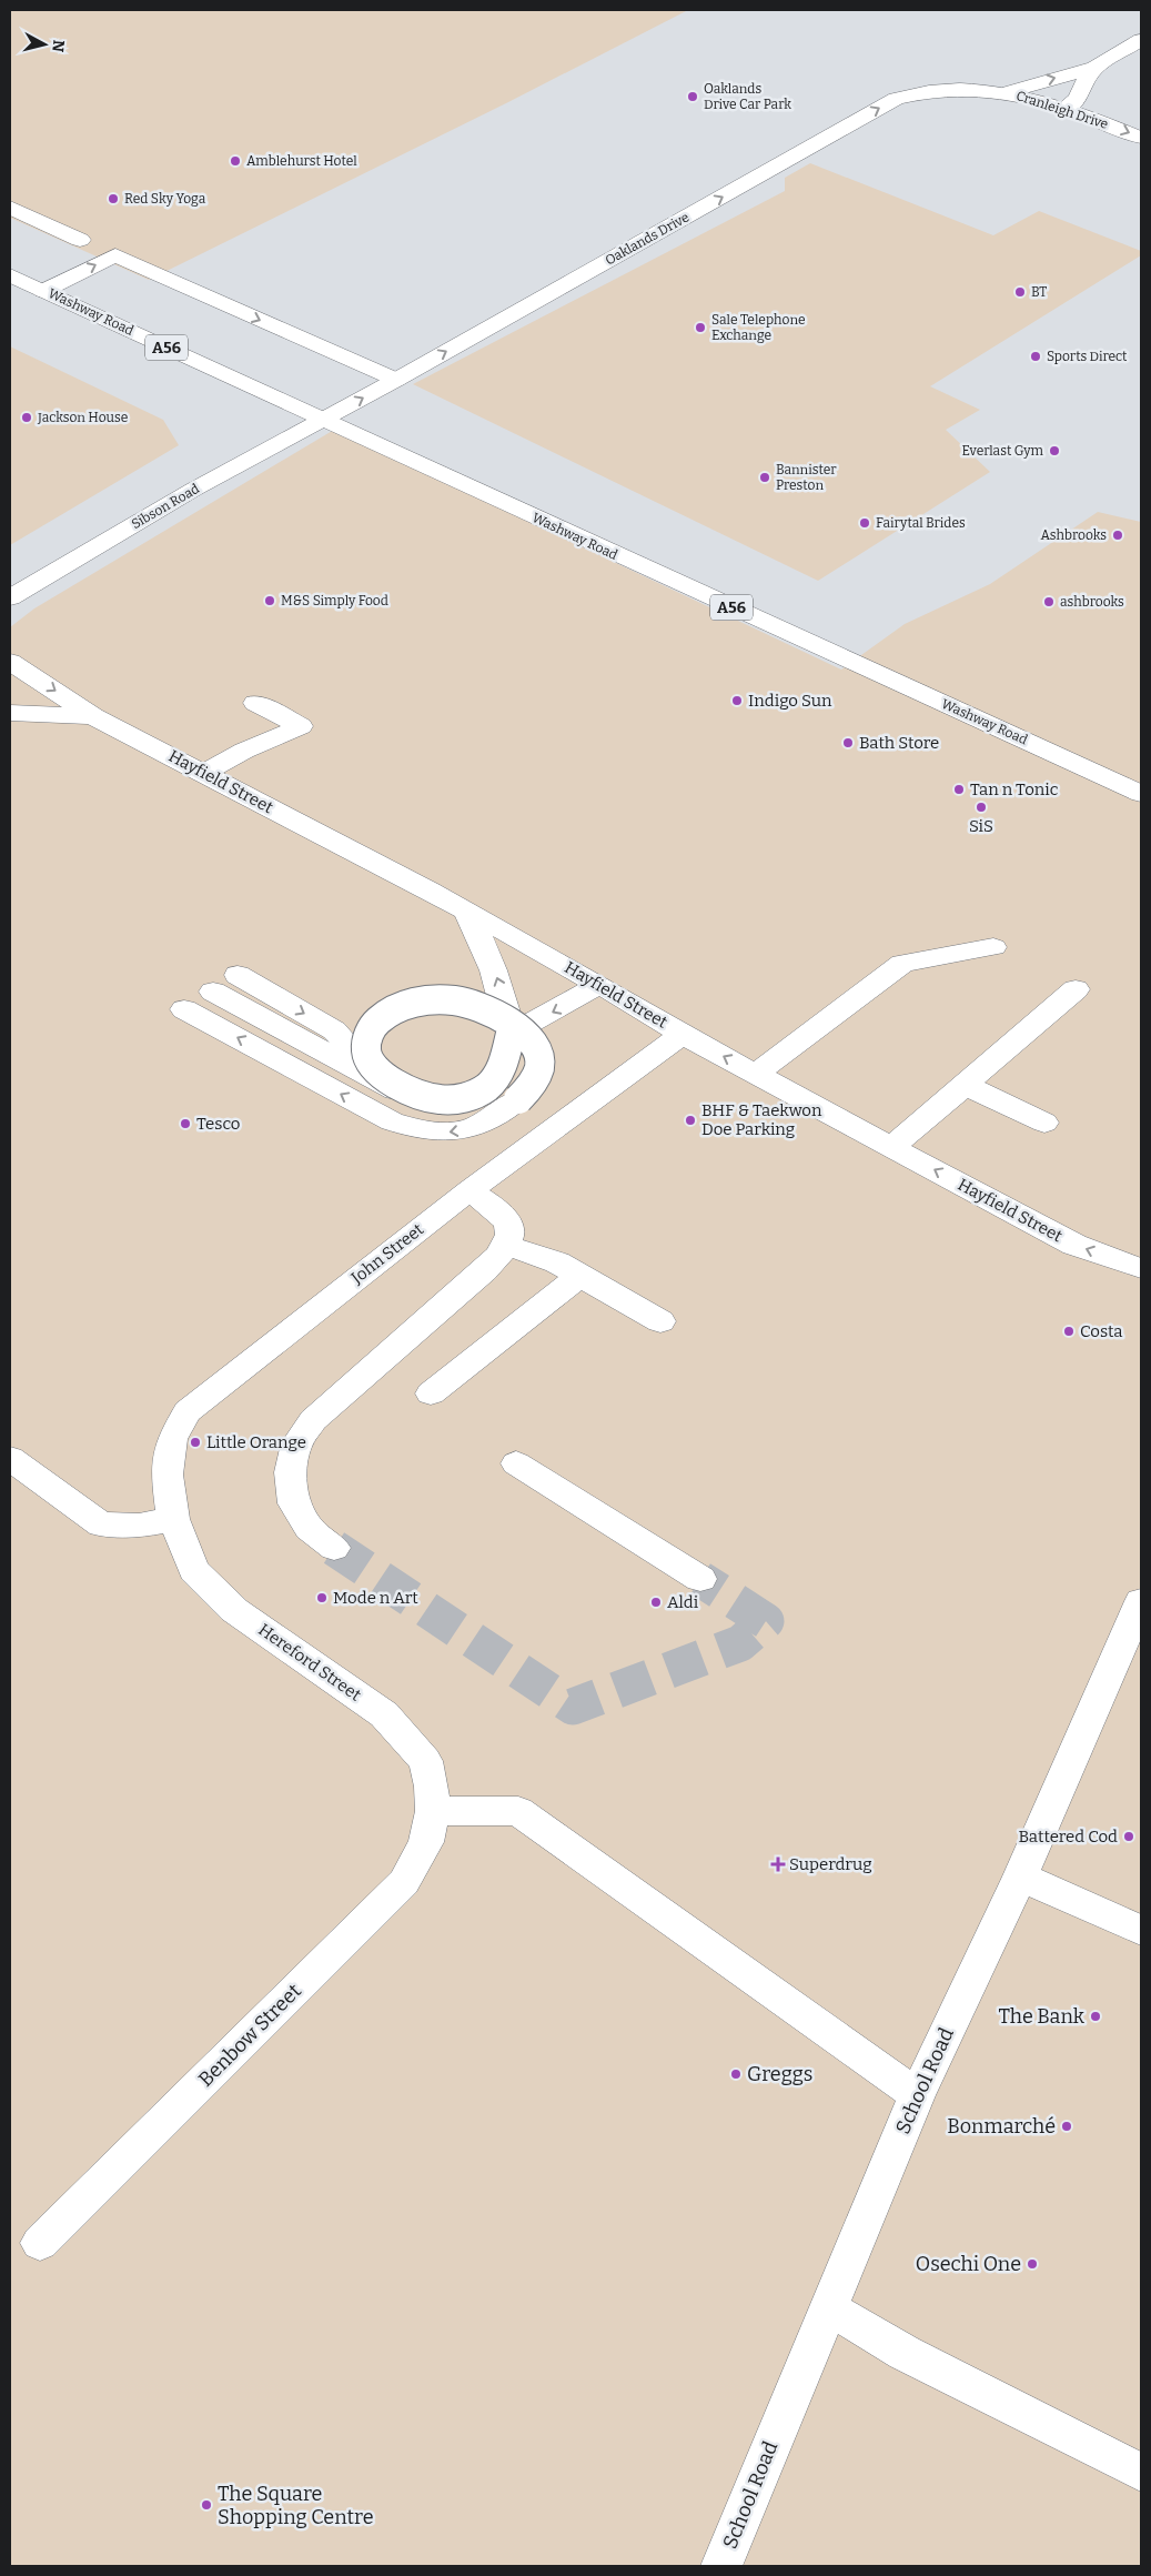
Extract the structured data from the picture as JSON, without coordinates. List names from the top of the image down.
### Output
{
  "streets": {
    "main road": [
      "Cranleigh Drive",
      "Oaklands Drive",
      "Washway Road",
      "A56",
      "Sibson Road",
      "Hayfield Street",
      "John Street",
      "Hereford Street",
      "Benbow Street",
      "School Road"
    ]
  },
  "crossings": [
    ["Cranleigh Drive", "Oaklands Drive"],
    ["Oaklands Drive", "Washway Road"],
    ["Oaklands Drive", "Sibson Road"],
    ["Washway Road", "Sibson Road"],
    ["Hayfield Street", "John Street"],
    ["John Street", "Hereford Street"],
    ["Hereford Street", "Benbow Street"]
  ],
  "one_way": ["Cranleigh Drive", "Oaklands Drive"],
  "places": {
    "other": [
      "Oaklands Drive Car Park",
      "Amblehurst Hotel",
      "Red Sky Yoga",
      "BT",
      "Sale Telephone Exchange",
      "Sports Direct",
      "Jackson House",
      "Everlast Gym",
      "Bannister Preston",
      "Fairytal Brides",
      "Ashbrooks",
      "M&S Simply Food",
      "ashbrooks",
      "Indigo Sun",
      "Bath Store",
      "Tan n Tonic",
      "SiS",
      "BHF & Taekwon Doe Parking",
      "Tesco",
      "Costa",
      "Little Orange",
      "Mode n Art",
      "Aldi",
      "Battered Cod",
      "The Bank",
      "Greggs",
      "Bonmarché",
      "Osechi One",
      "The Square Shopping Centre"
    ],
    "health": ["Superdrug"]
  },
  "north": "right"
}
